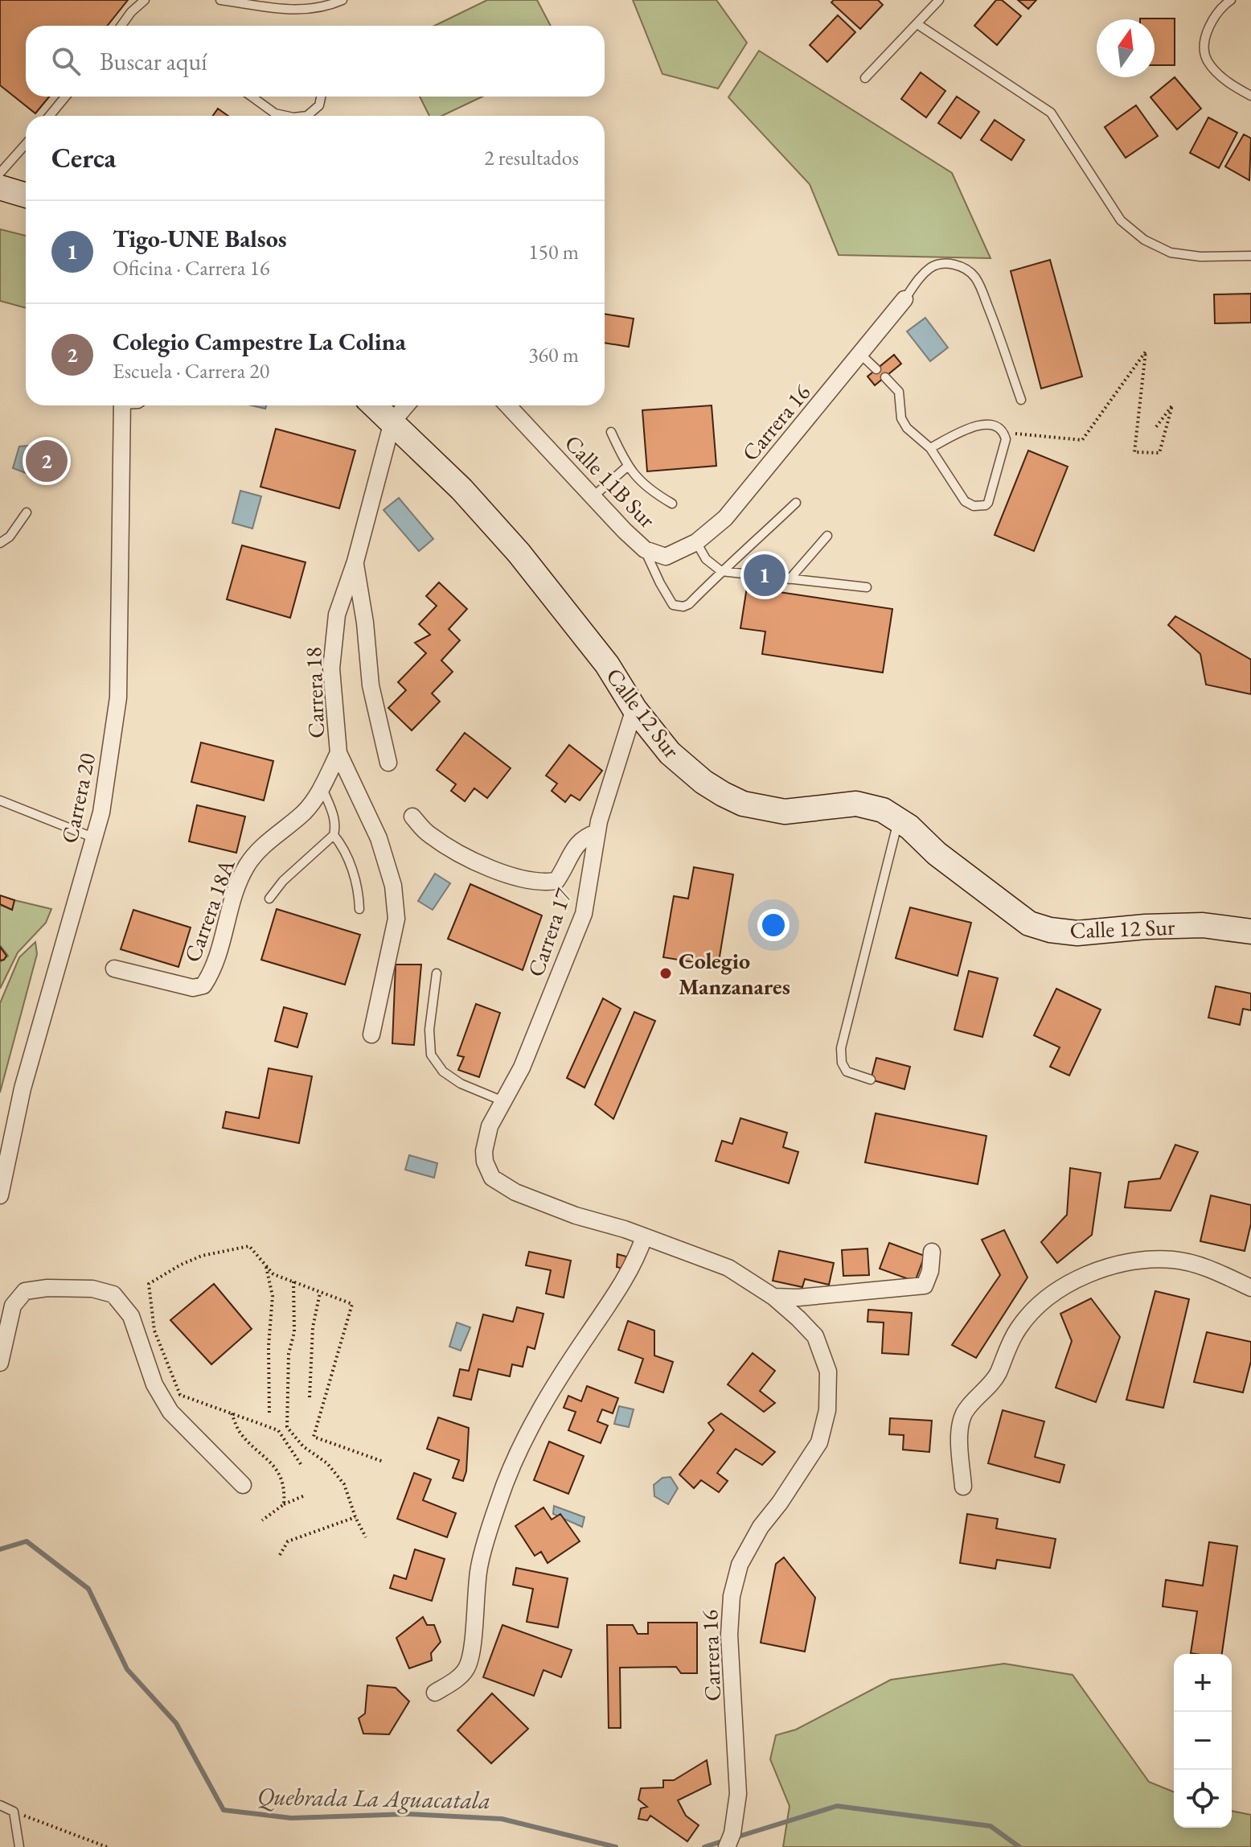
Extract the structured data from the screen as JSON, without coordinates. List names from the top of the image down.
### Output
{
  "streets": {
    "main road": ["Calle 12 Sur"],
    "street": [
      "Carrera 16",
      "Calle 11B Sur",
      "Carrera 18",
      "Carrera 20",
      "Carrera 18A",
      "Carrera 17"
    ]
  },
  "crossings": [
    ["Carrera 16", "Calle 11B Sur"],
    ["Carrera 18", "Calle 12 Sur"],
    ["Carrera 18", "Carrera 18A"],
    ["Calle 12 Sur", "Carrera 17"]
  ],
  "water": ["Quebrada La Aguacatala"],
  "places": ["Colegio Manzanares"],
  "north": "top",
  "page": {
    "search": "Buscar aquí",
    "heading": ["Cerca", "2 resultados"],
    "list": [
      {
        "mark": "1",
        "name": "Tigo-UNE Balsos",
        "note": "Oficina · Carrera 16",
        "value": "150 m"
      },
      {
        "mark": "2",
        "name": "Colegio Campestre La Colina",
        "note": "Escuela · Carrera 20",
        "value": "360 m"
      }
    ],
    "pins": ["2", "1"],
    "map_buttons": ["+", "−"]
  }
}
